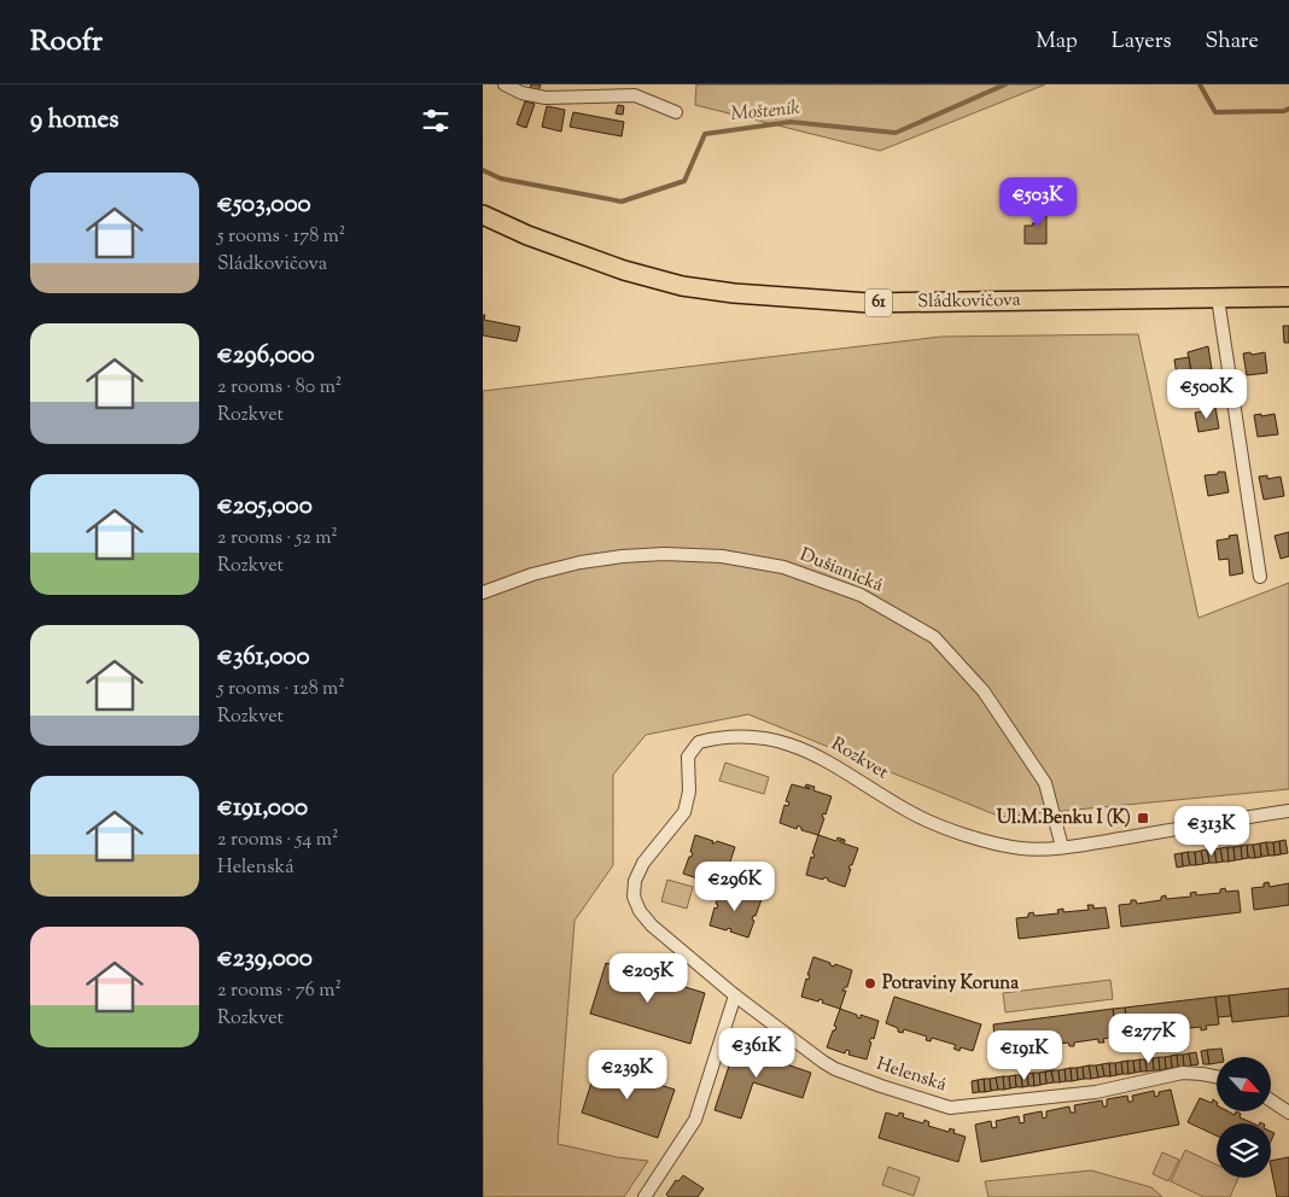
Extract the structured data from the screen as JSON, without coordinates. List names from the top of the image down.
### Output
{
  "streets": {
    "main road": ["Sládkovičova", "61"],
    "street": ["Dušianická", "Rozkvet", "Helenská"]
  },
  "crossings": [
    ["Dušianická", "Rozkvet"],
    ["Rozkvet", "Helenská"]
  ],
  "water": ["Mošteník"],
  "places": {
    "transit": ["Ul.M.Benku I (K)"],
    "other": ["Potraviny Koruna"]
  },
  "north": "bottom right",
  "page": {
    "header": "Roofr",
    "nav": ["Map", "Layers", "Share"],
    "heading": "9 homes",
    "list": [
      {
        "name": "€503,000",
        "note": "5 rooms · 178 m² · Sládkovičova"
      },
      {
        "name": "€296,000",
        "note": "2 rooms · 80 m² · Rozkvet"
      },
      {
        "name": "€205,000",
        "note": "2 rooms · 52 m² · Rozkvet"
      },
      {
        "name": "€361,000",
        "note": "5 rooms · 128 m² · Rozkvet"
      },
      {
        "name": "€191,000",
        "note": "2 rooms · 54 m² · Helenská"
      },
      {
        "name": "€239,000",
        "note": "2 rooms · 76 m² · Rozkvet"
      }
    ],
    "price": [
      "€503K",
      "€500K",
      "€313K",
      "€296K",
      "€205K",
      "€277K",
      "€361K",
      "€191K",
      "€239K"
    ]
  }
}
